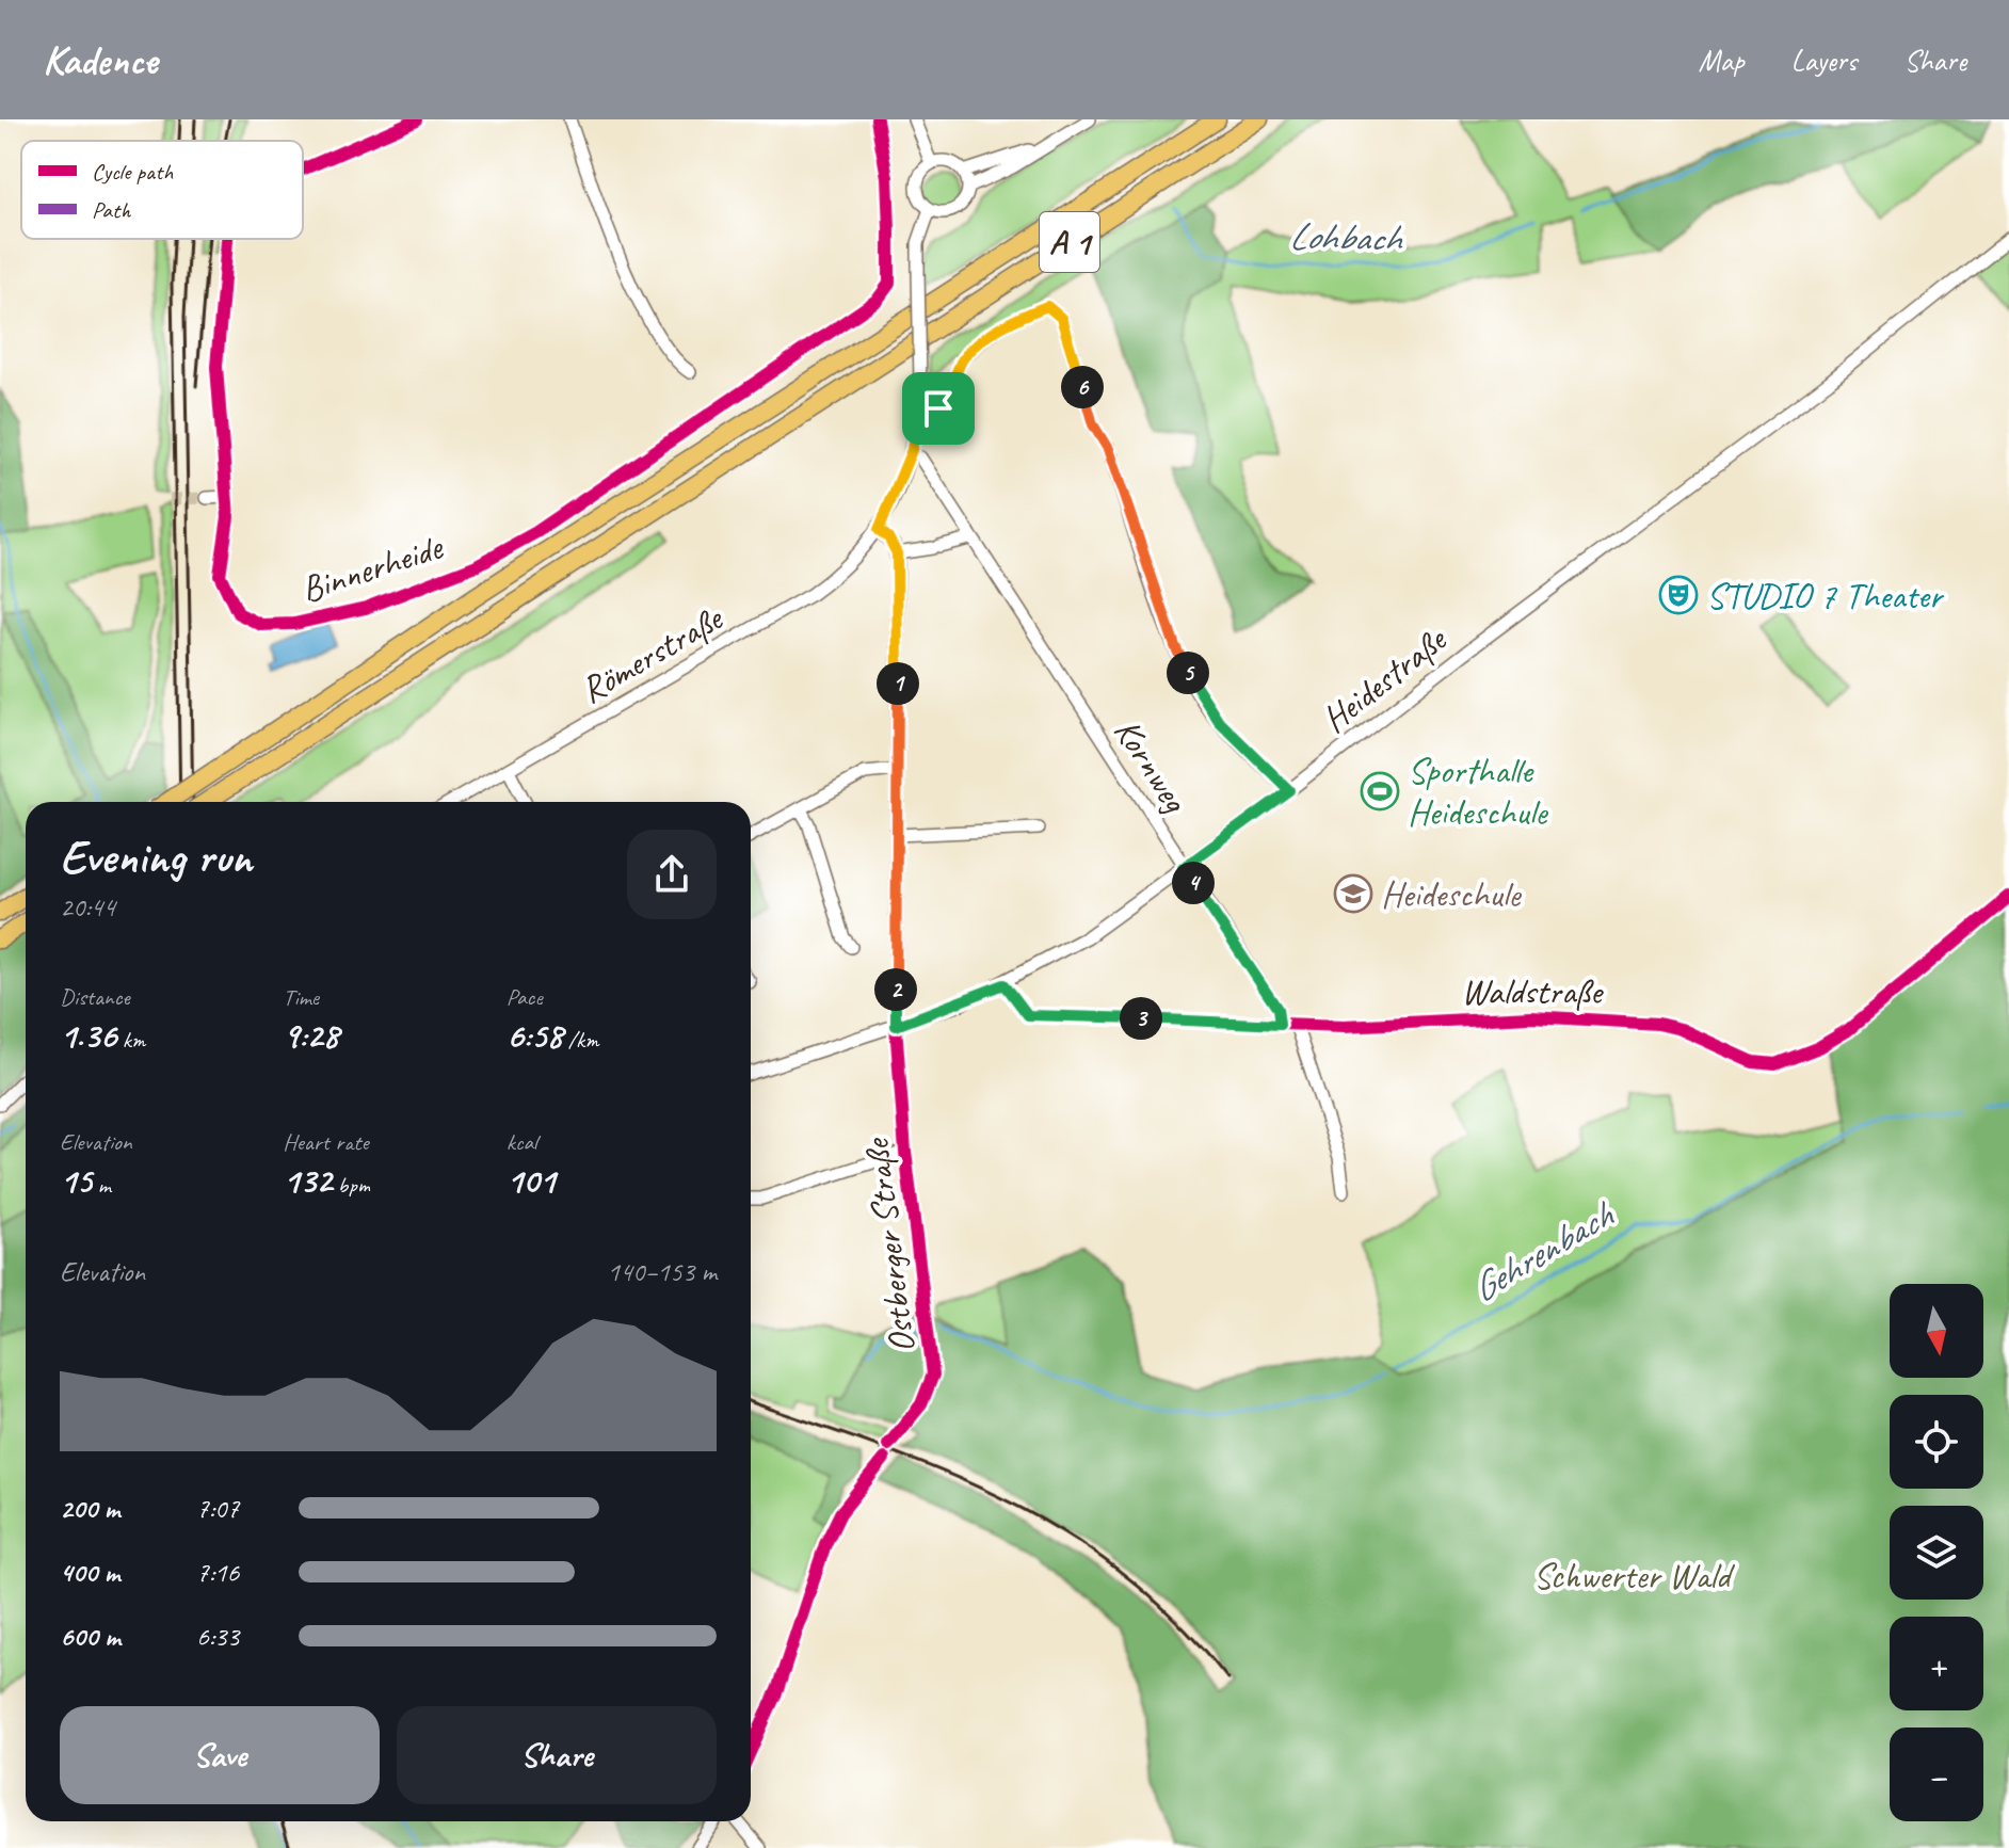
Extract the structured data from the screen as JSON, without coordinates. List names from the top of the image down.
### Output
{
  "streets": {
    "highway": ["A 1"],
    "street": [
      "Binnerheide",
      "Römerstraße",
      "Heidestraße",
      "Kornweg",
      "Waldstraße",
      "Ostberger Straße"
    ]
  },
  "crossings": [
    ["Heidestraße", "Kornweg"],
    ["Heidestraße", "Waldstraße"],
    ["Heidestraße", "Ostberger Straße"],
    ["Kornweg", "Waldstraße"]
  ],
  "water": ["Lohbach", "Gehrenbach"],
  "parks": ["Schwerter Wald"],
  "places": {
    "theatre": ["STUDIO 7 Theater"],
    "sports": ["Sporthalle Heideschule"],
    "school or university": ["Heideschule"]
  },
  "legend": ["Cycle path", "Path"],
  "north": "bottom",
  "page": {
    "header": "Kadence",
    "nav": ["Map", "Layers", "Share"],
    "pins": [
      "6",
      "5",
      "1",
      "4",
      "2",
      "3"
    ],
    "heading": ["Evening run", "20:44"],
    "stats": [
      ["Distance", "1.36 km"],
      ["Time", "9:28"],
      ["Pace", "6:58 /km"],
      ["Elevation", "15 m"],
      ["Heart rate", "132 bpm"],
      ["kcal", "101"]
    ],
    "chart": ["Elevation", "140–153 m"],
    "map_buttons": ["+", "−"],
    "list": [
      {
        "name": "200 m",
        "note": "7:07"
      },
      {
        "name": "400 m",
        "note": "7:16"
      },
      {
        "name": "600 m",
        "note": "6:33"
      }
    ],
    "buttons": ["Save", "Share"]
  }
}
